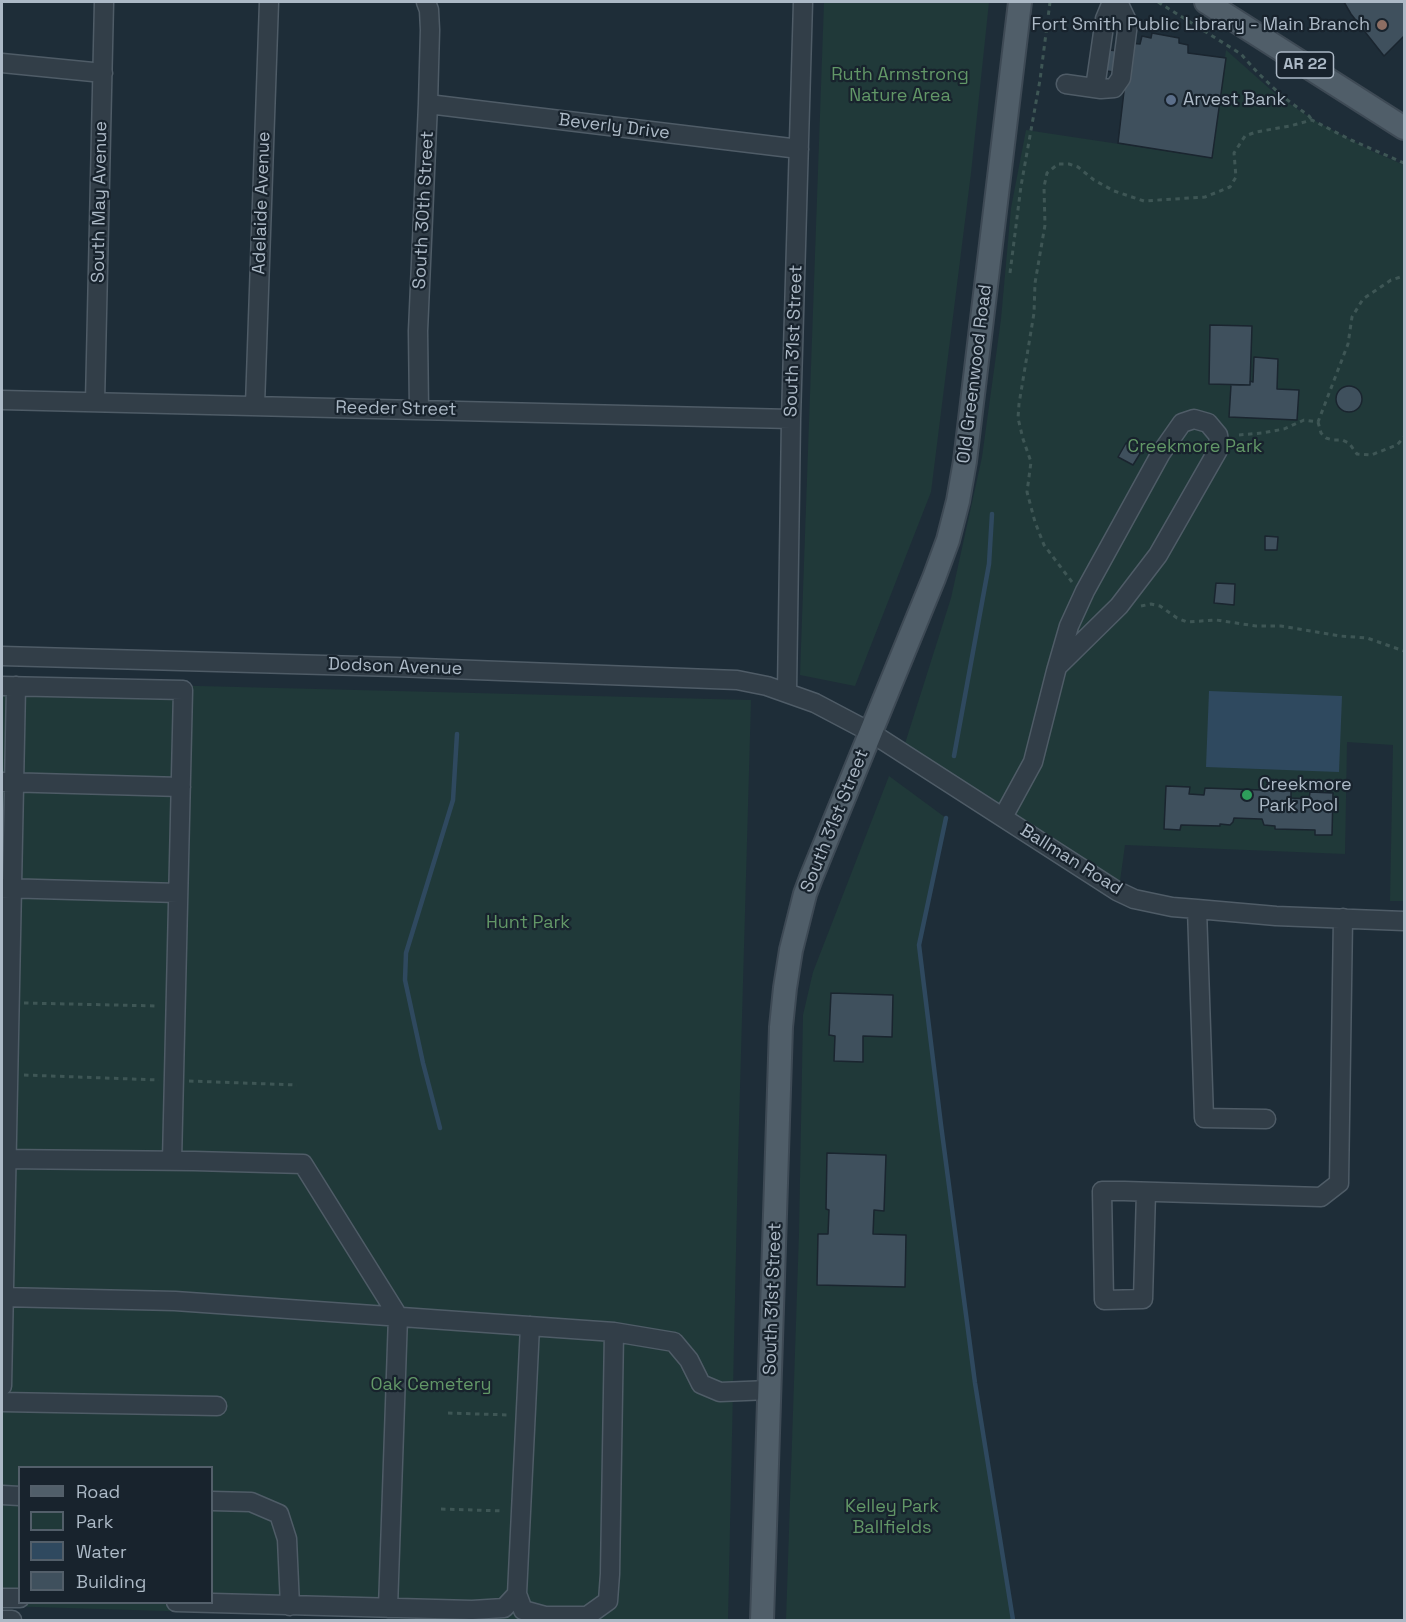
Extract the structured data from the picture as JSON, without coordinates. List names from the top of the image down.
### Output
{
  "streets": {
    "main road": ["AR 22", "South 31st Street", "Old Greenwood Road"],
    "street": [
      "Beverly Drive",
      "South May Avenue",
      "Adelaide Avenue",
      "South 30th Street",
      "Reeder Street",
      "Dodson Avenue",
      "Ballman Road"
    ]
  },
  "crossings": [
    ["Beverly Drive", "South 30th Street"],
    ["Beverly Drive", "South 31st Street"],
    ["South May Avenue", "Reeder Street"],
    ["Adelaide Avenue", "Reeder Street"],
    ["South 30th Street", "Reeder Street"],
    ["South 31st Street", "Old Greenwood Road"],
    ["South 31st Street", "Reeder Street"],
    ["South 31st Street", "Dodson Avenue"],
    ["South 31st Street", "Ballman Road"],
    ["Old Greenwood Road", "Ballman Road"]
  ],
  "parks": [
    "Ruth Armstrong Nature Area",
    "Creekmore Park",
    "Hunt Park",
    "Oak Cemetery",
    "Kelley Park Ballfields"
  ],
  "places": ["Fort Smith Public Library - Main Branch", "Arvest Bank", "Creekmore Park Pool"],
  "legend": [
    "Road",
    "Park",
    "Water",
    "Building"
  ]
}
